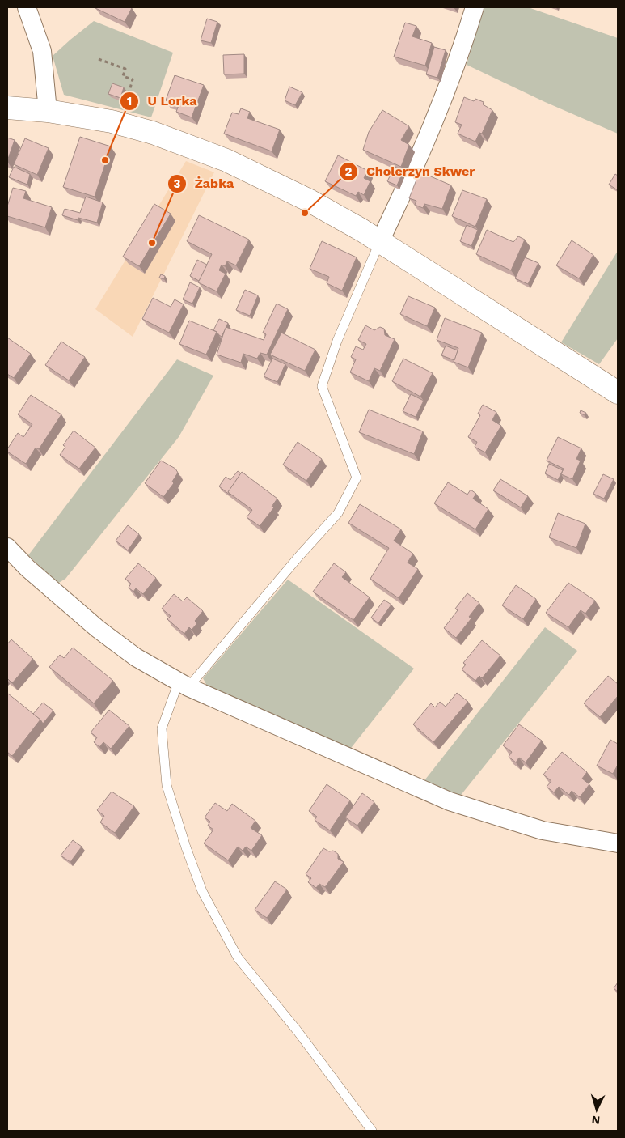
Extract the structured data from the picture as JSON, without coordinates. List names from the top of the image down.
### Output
{
  "places": ["U Lorka", "Cholerzyn Skwer", "Żabka"],
  "north": "bottom"
}
